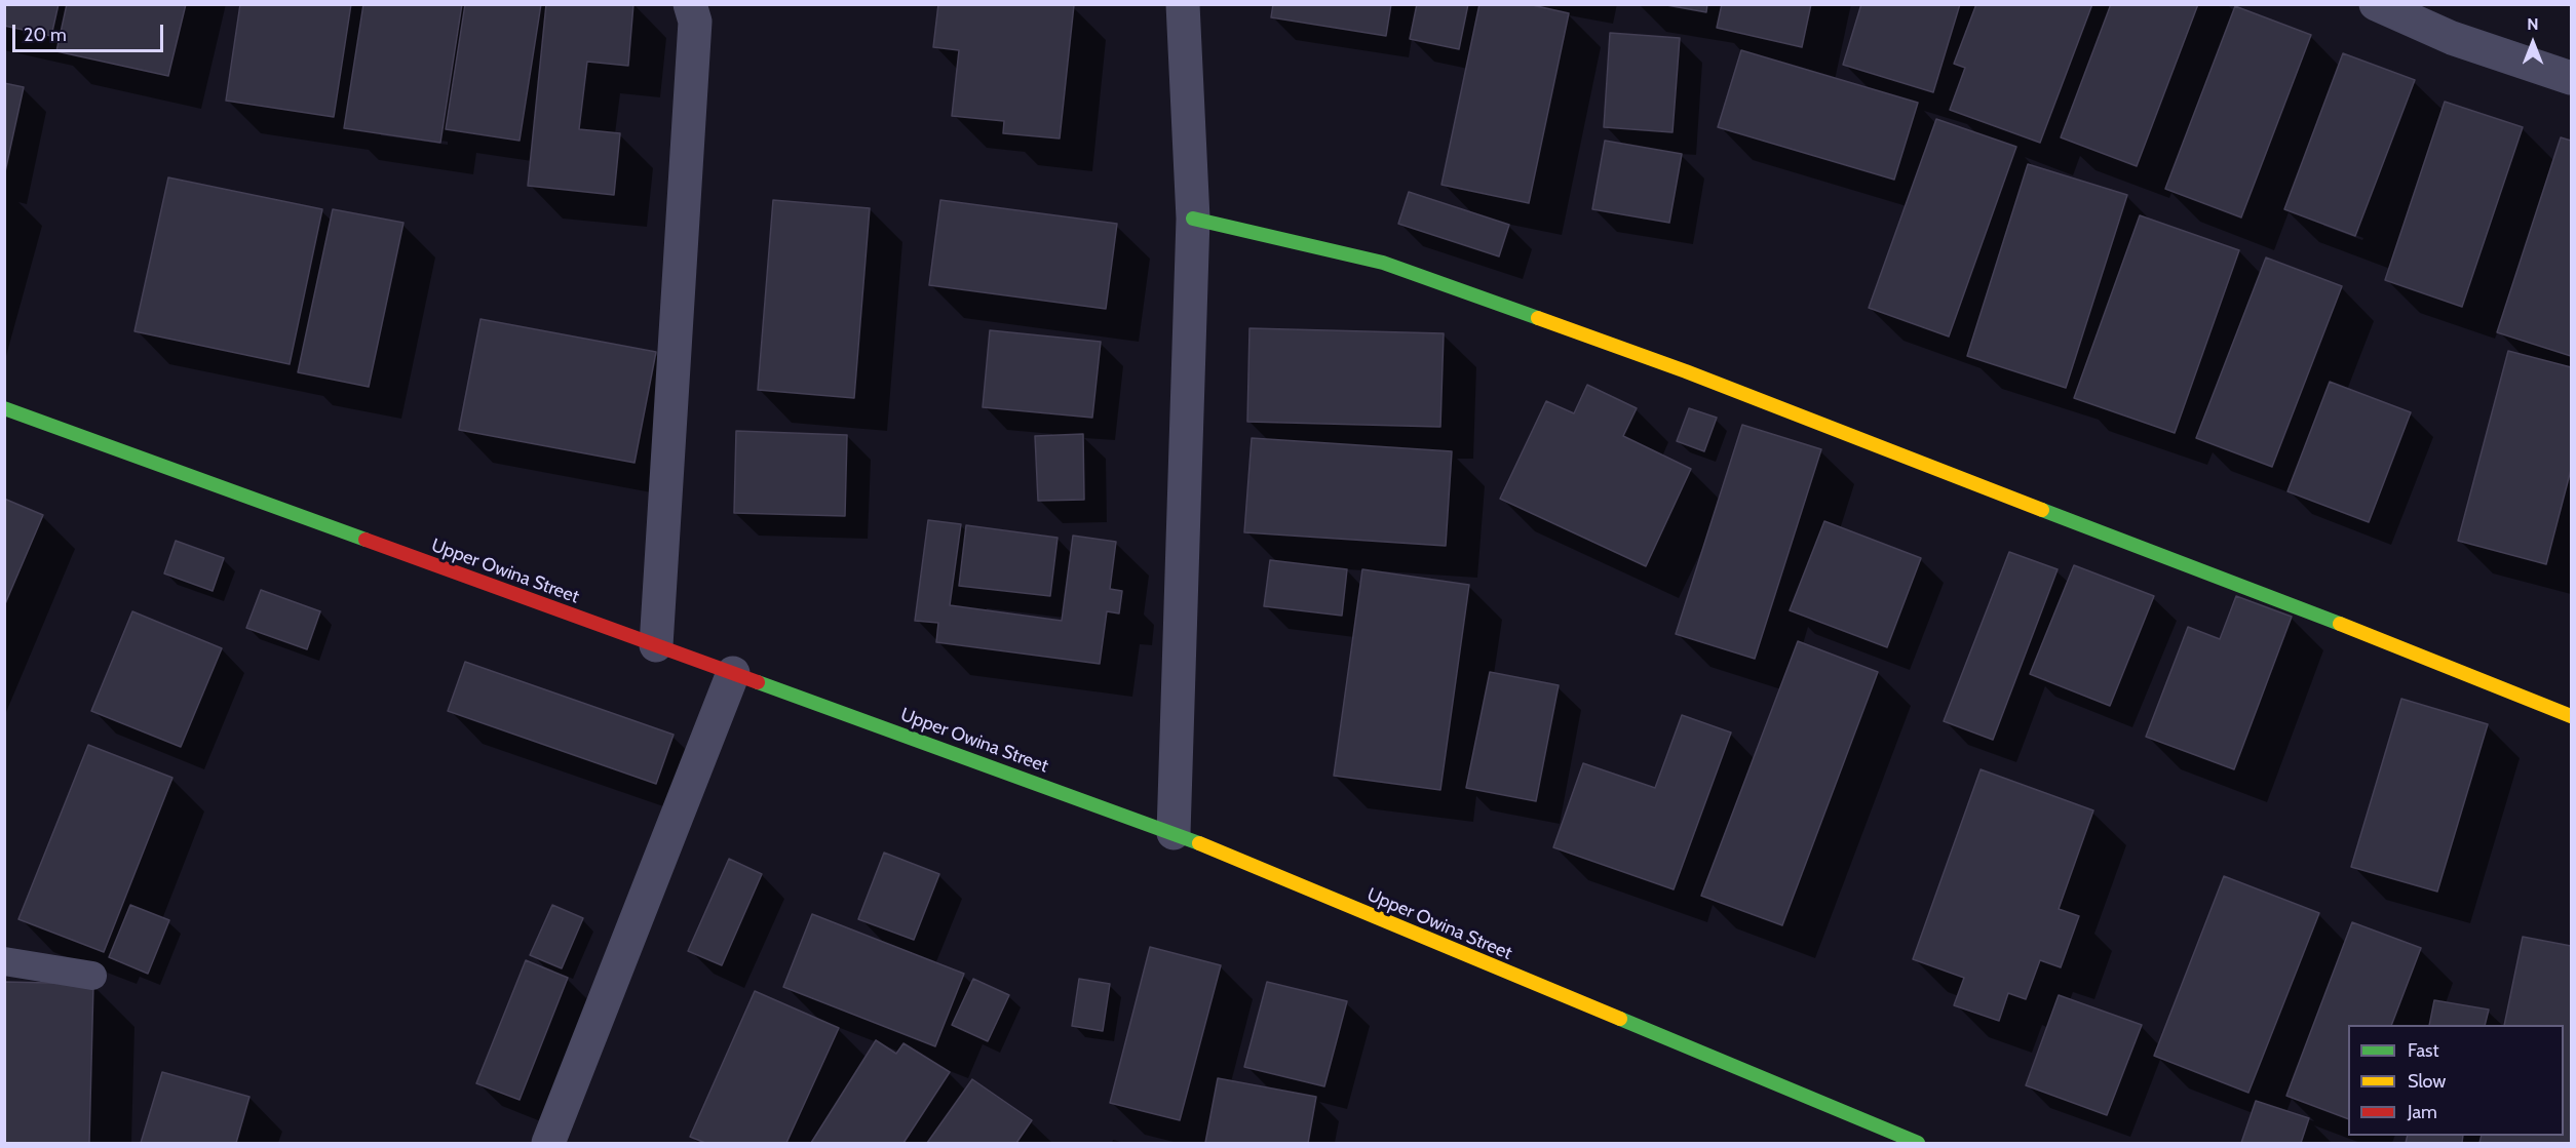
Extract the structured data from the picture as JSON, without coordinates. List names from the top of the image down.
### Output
{
  "streets": {
    "street": ["Upper Owina Street"]
  },
  "legend": ["Fast", "Slow", "Jam"],
  "scale_bar": "20 m",
  "north": "top"
}
